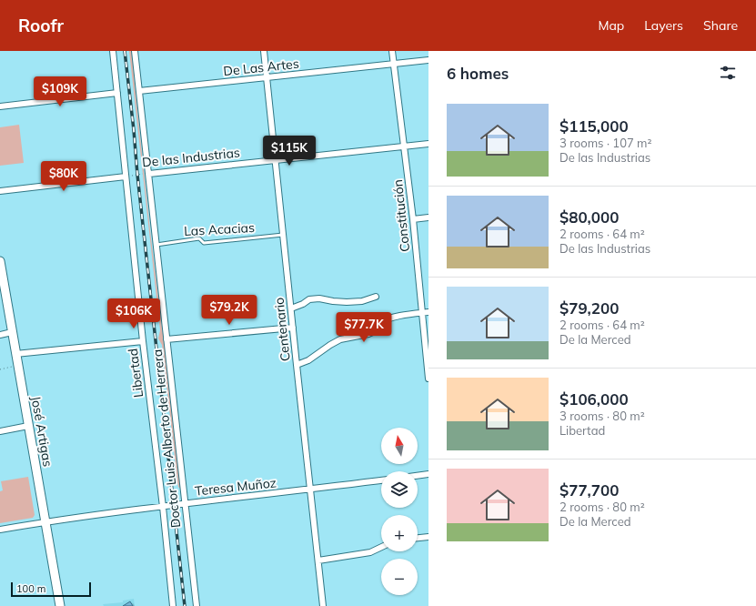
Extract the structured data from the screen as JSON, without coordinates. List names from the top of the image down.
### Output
{
  "streets": {
    "street": [
      "De Las Artes",
      "De las Industrias",
      "Constitución",
      "Centenario",
      "Libertad",
      "José Artigas",
      "Doctor Luis Alberto de Herrera",
      "Teresa Muñoz"
    ],
    "lane": ["Las Acacias"]
  },
  "crossings": [
    ["De Las Artes", "Constitución"],
    ["De Las Artes", "Centenario"],
    ["De Las Artes", "Doctor Luis Alberto de Herrera"],
    ["De las Industrias", "Constitución"],
    ["De las Industrias", "Centenario"],
    ["De las Industrias", "Libertad"],
    ["De las Industrias", "Doctor Luis Alberto de Herrera"],
    ["Las Acacias", "Centenario"],
    ["Las Acacias", "Doctor Luis Alberto de Herrera"],
    ["Centenario", "Teresa Muñoz"],
    ["Libertad", "Teresa Muñoz"],
    ["José Artigas", "Teresa Muñoz"],
    ["Doctor Luis Alberto de Herrera", "Teresa Muñoz"]
  ],
  "scale_bar": "100 m",
  "north": "top",
  "page": {
    "header": "Roofr",
    "nav": ["Map", "Layers", "Share"],
    "heading": "6 homes",
    "price": [
      "$109K",
      "$115K",
      "$80K",
      "$79.2K",
      "$106K",
      "$77.7K"
    ],
    "list": [
      {
        "name": "$115,000",
        "note": "3 rooms · 107 m² · De las Industrias"
      },
      {
        "name": "$80,000",
        "note": "2 rooms · 64 m² · De las Industrias"
      },
      {
        "name": "$79,200",
        "note": "2 rooms · 64 m² · De la Merced"
      },
      {
        "name": "$106,000",
        "note": "3 rooms · 80 m² · Libertad"
      },
      {
        "name": "$77,700",
        "note": "2 rooms · 80 m² · De la Merced"
      }
    ],
    "map_buttons": ["+", "−"],
    "scale": "100 m"
  }
}
